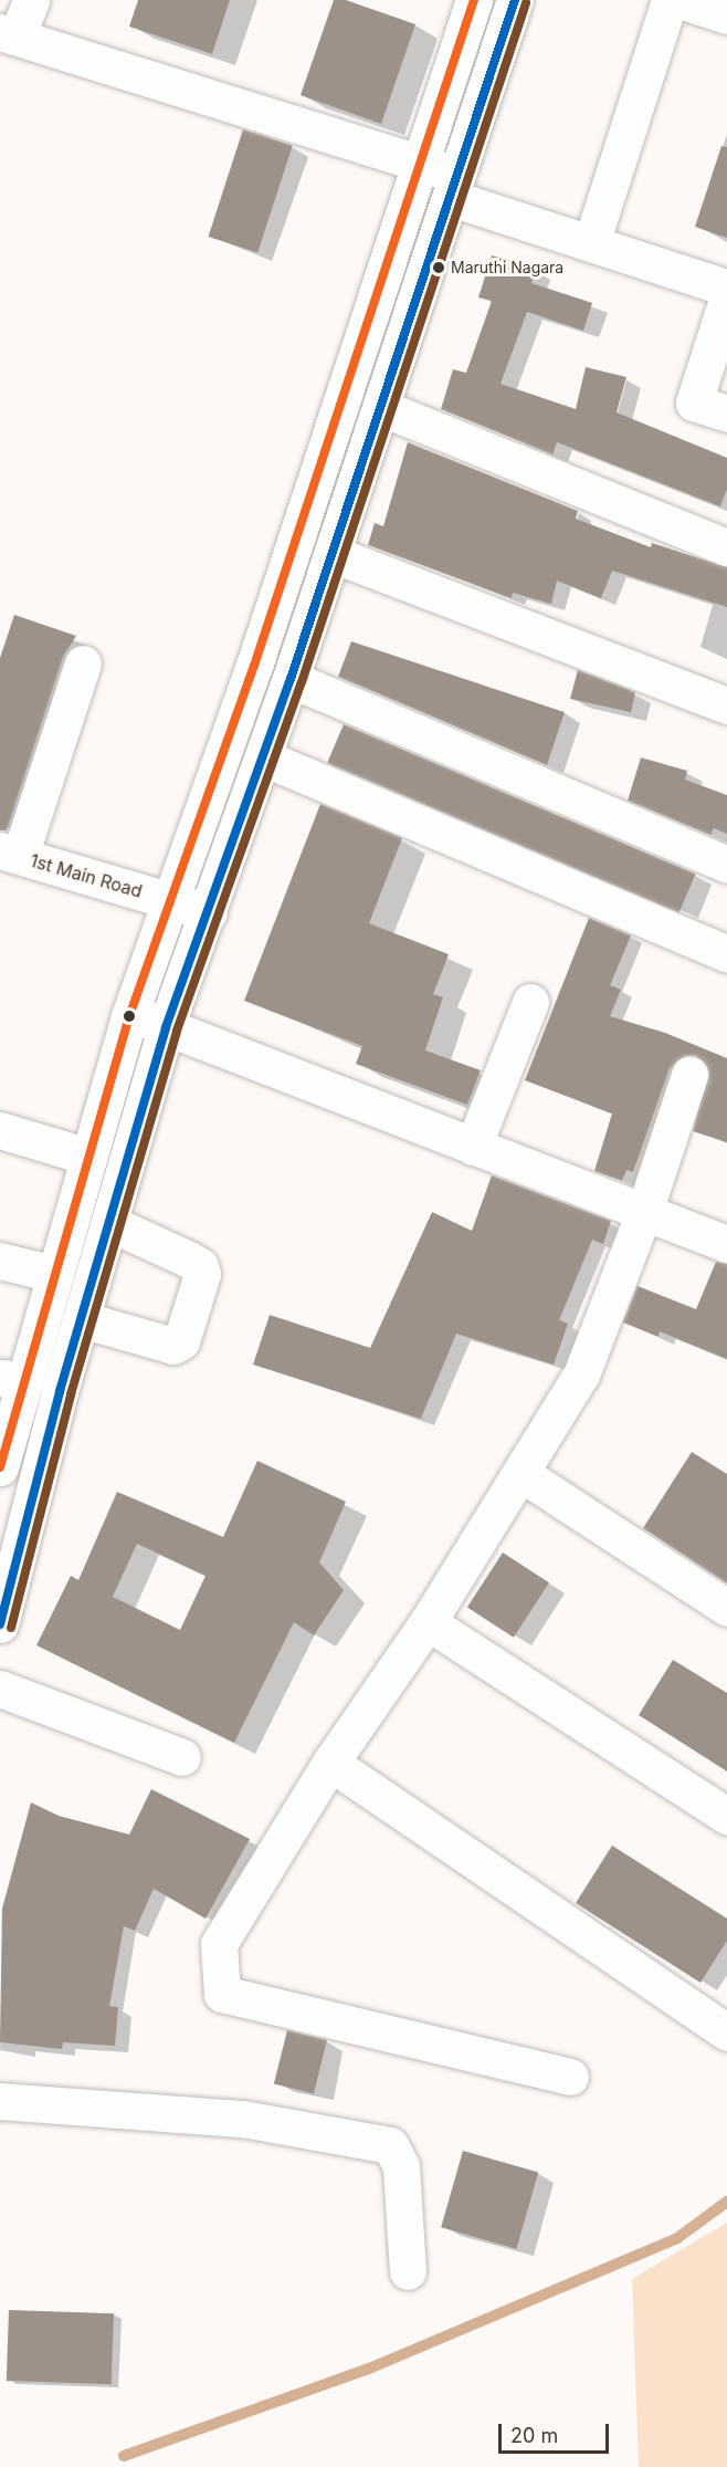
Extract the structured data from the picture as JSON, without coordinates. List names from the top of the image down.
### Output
{
  "streets": {
    "street": ["1st Main Road"]
  },
  "places": ["Maruthi Nagara"],
  "scale_bar": "20 m"
}
